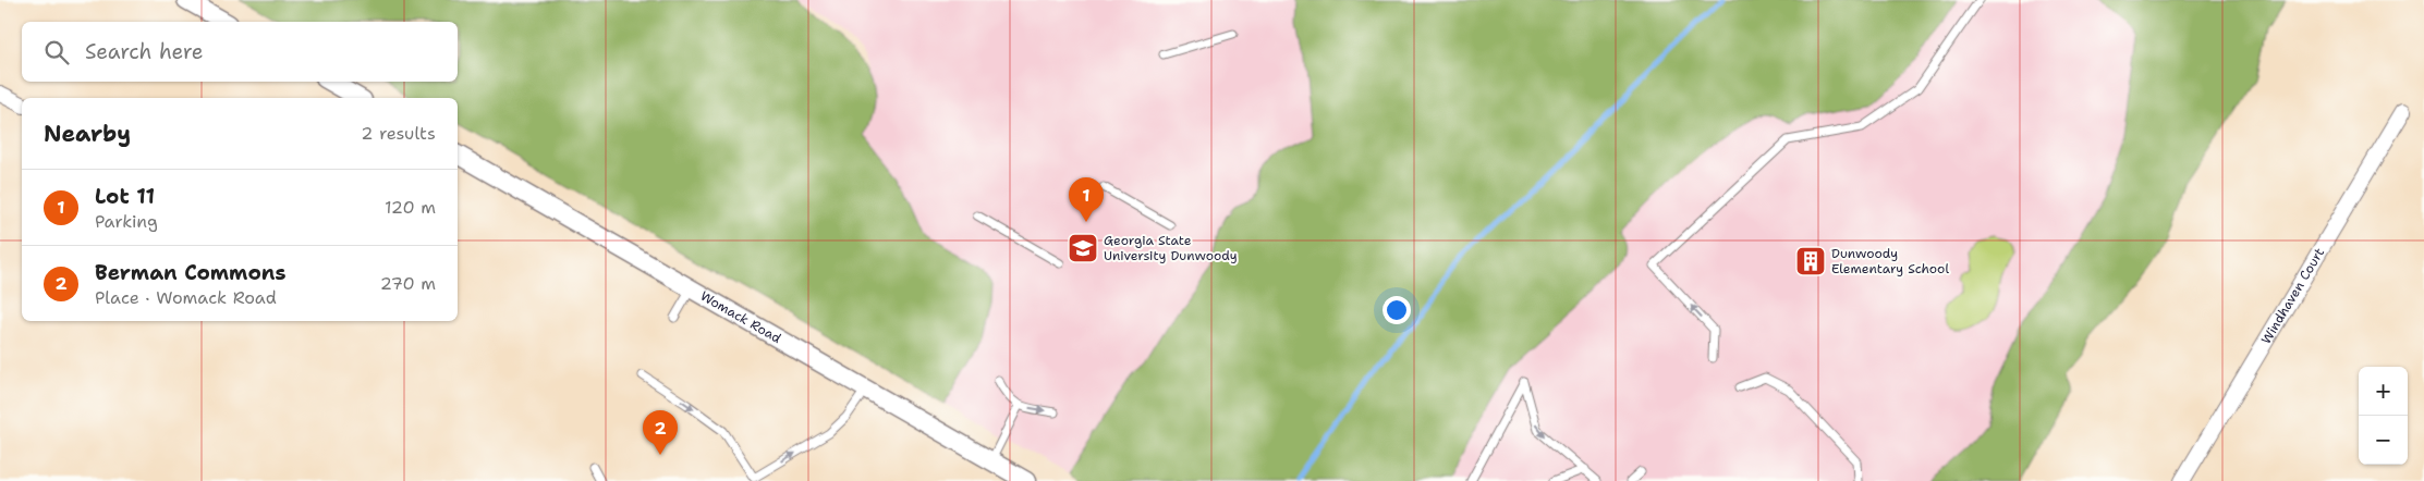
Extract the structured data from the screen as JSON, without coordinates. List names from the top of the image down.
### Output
{
  "streets": {
    "street": ["Windhaven Court", "Womack Road"]
  },
  "places": {
    "school or university": ["Georgia State University Dunwoody"],
    "building": ["Dunwoody Elementary School"]
  },
  "page": {
    "search": "Search here",
    "heading": ["Nearby", "2 results"],
    "list": [
      {
        "mark": "1",
        "name": "Lot 11",
        "note": "Parking",
        "value": "120 m"
      },
      {
        "mark": "2",
        "name": "Berman Commons",
        "note": "Place · Womack Road",
        "value": "270 m"
      }
    ],
    "pins": ["1", "2"],
    "map_buttons": ["+", "−"]
  }
}
